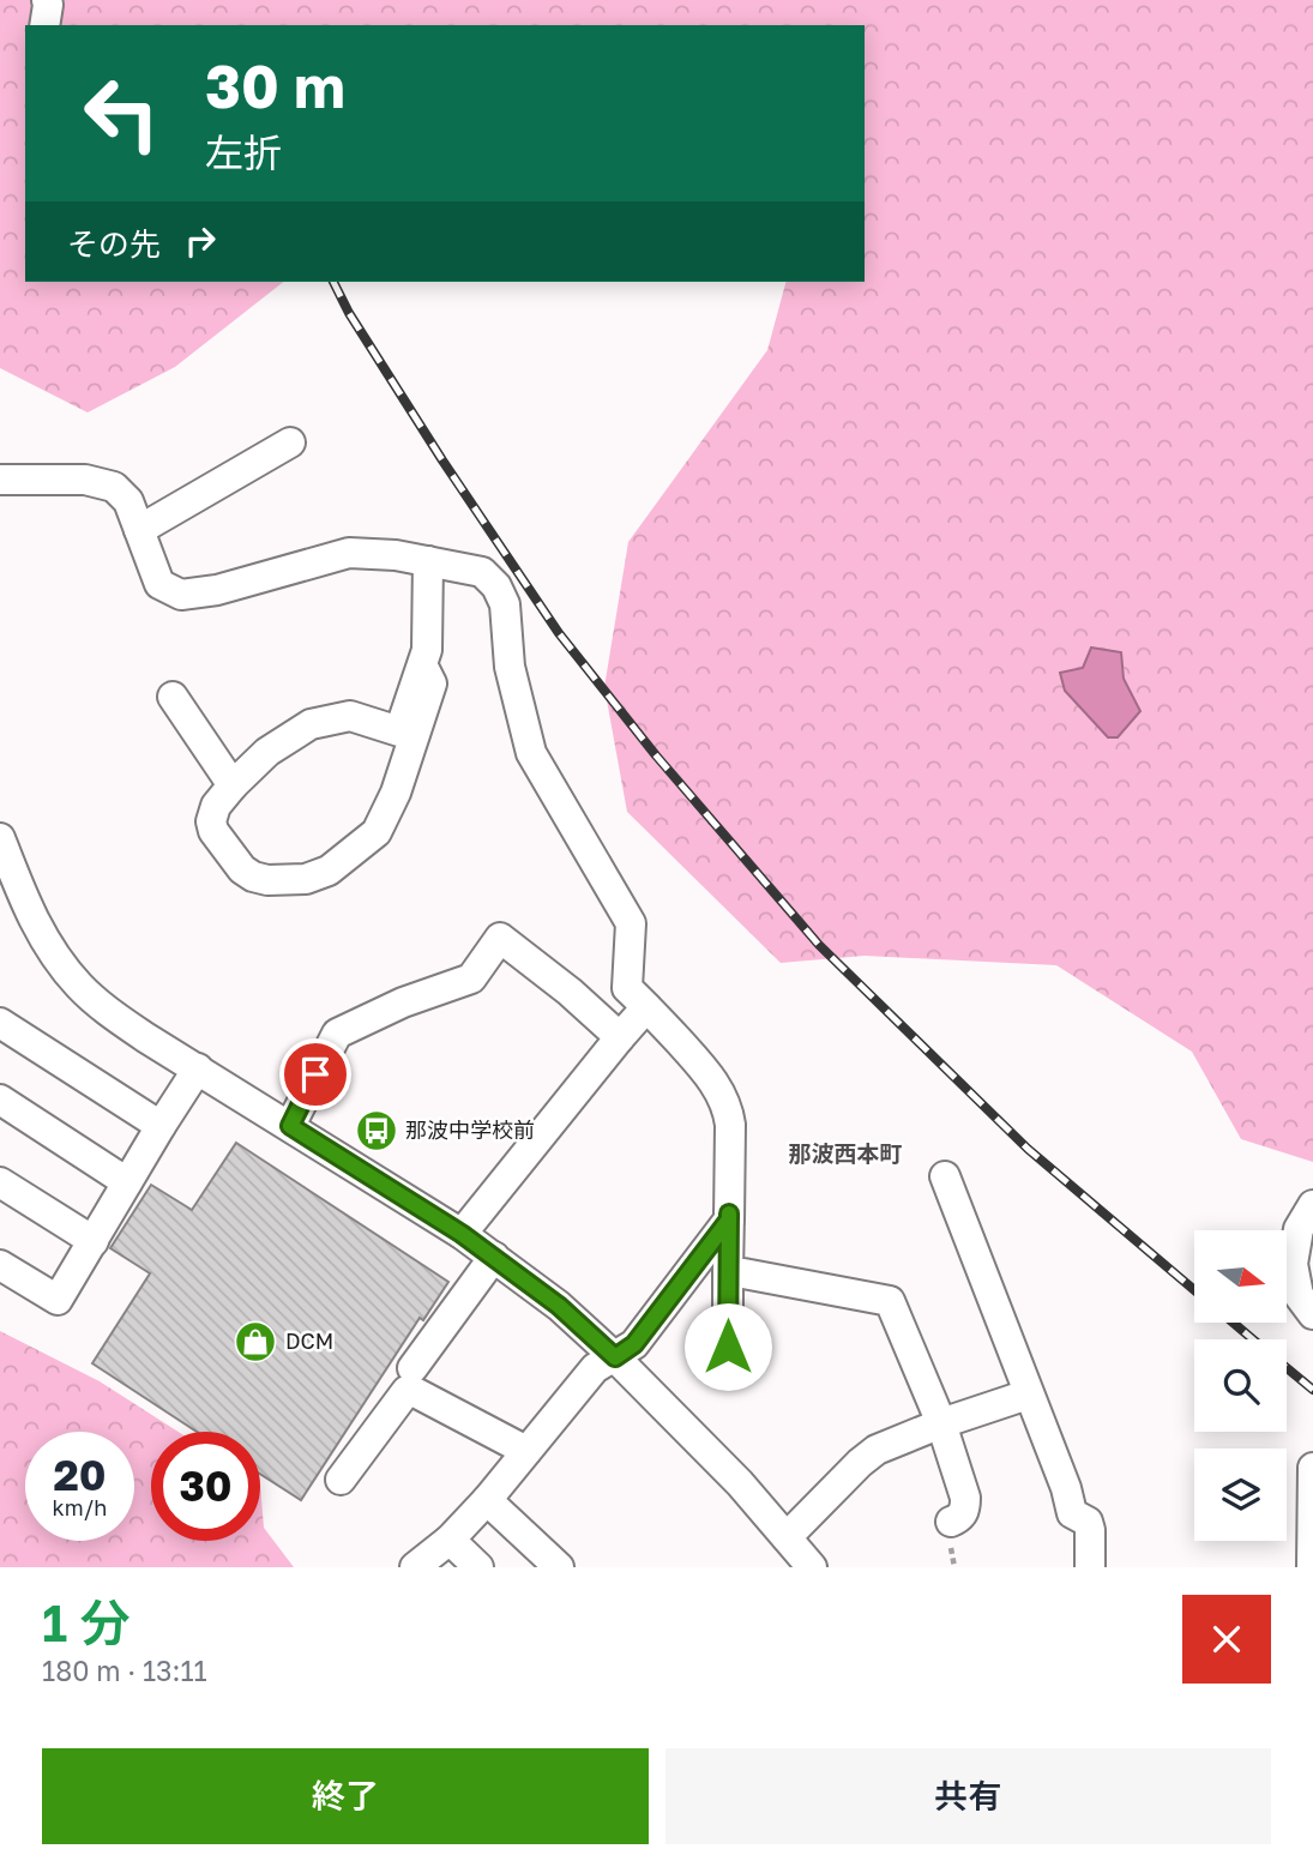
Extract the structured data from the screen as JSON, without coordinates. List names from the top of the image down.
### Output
{
  "districts": ["那波西本町"],
  "places": {
    "bus stop": ["那波中学校前"],
    "shop": ["DCM"]
  },
  "north": "right",
  "page": {
    "turn": ["30 m", "左折"],
    "then": "その先",
    "speed": "20 km/h",
    "limit": "30",
    "heading": ["1 分", "180 m · 13:11"],
    "buttons": ["終了", "共有"]
  }
}
